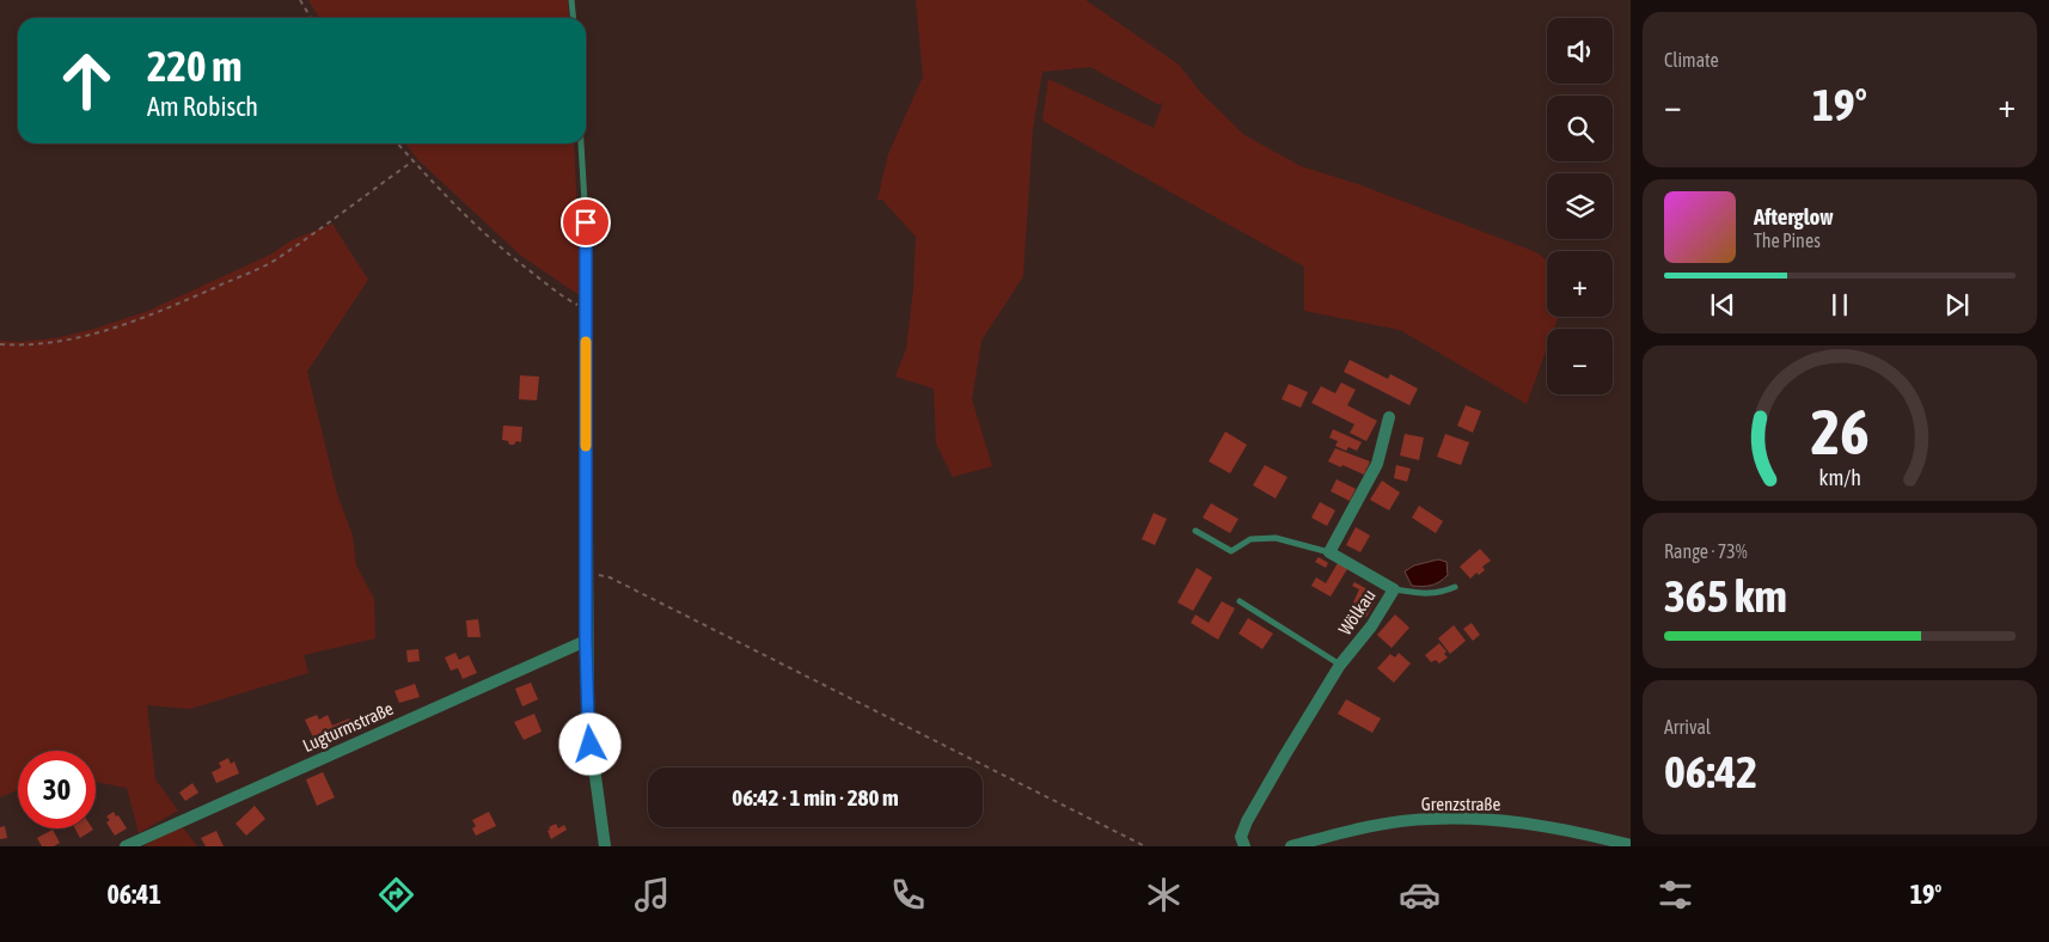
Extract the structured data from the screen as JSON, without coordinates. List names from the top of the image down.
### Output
{
  "streets": {
    "street": ["Wölkau", "Lugturmstraße", "Grenzstraße"]
  },
  "page": {
    "tile": [
      "Climate",
      ["Range · 73%", "365 km"],
      ["Arrival", "06:42"]
    ],
    "map_buttons": ["+", "−"],
    "turn": ["220 m", "Am Robisch"],
    "heat": ["−", "19°", "+"],
    "song": ["Afterglow", "The Pines"],
    "limit": "30",
    "trip": "06:42 · 1 min · 280 m",
    "tabs": ["06:41", "19°"],
    "gauge": ["26", "km/h"]
  }
}
